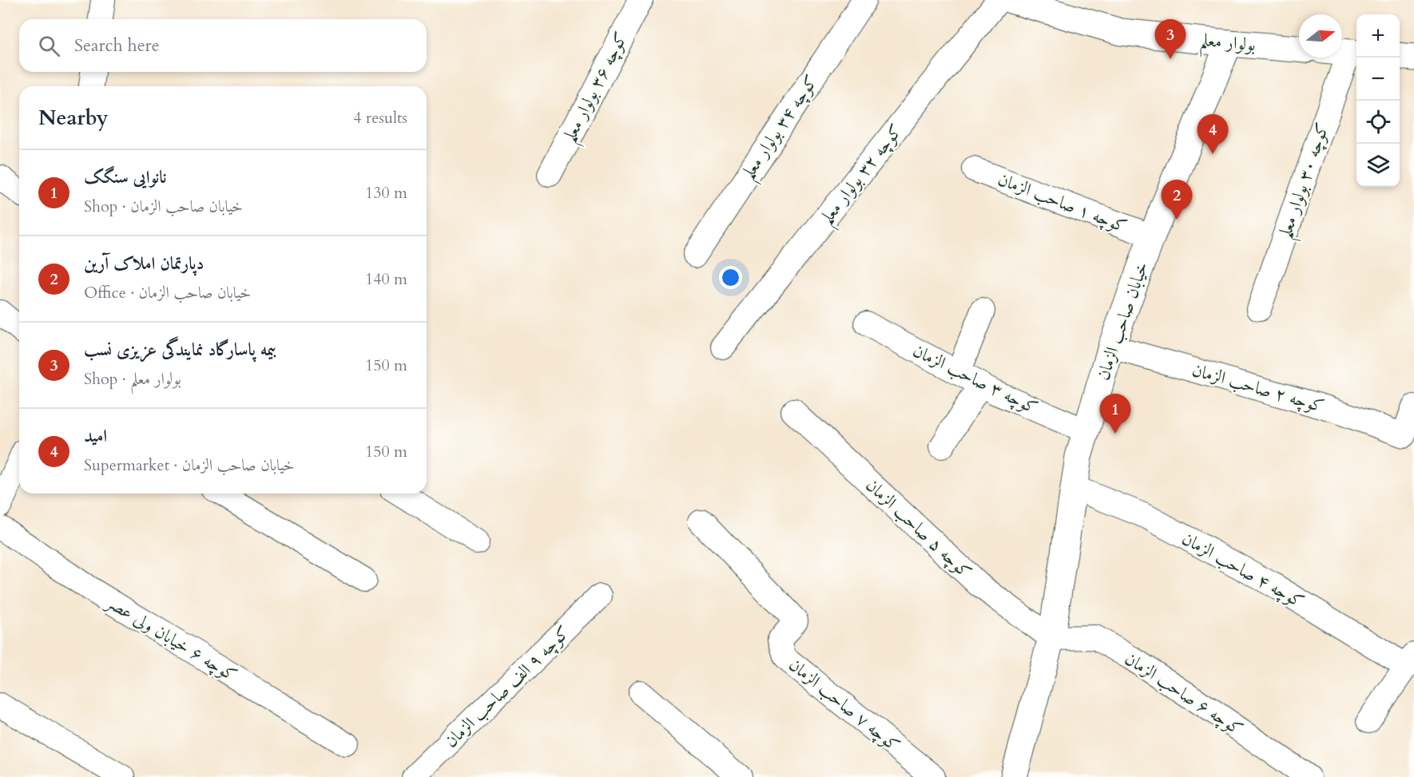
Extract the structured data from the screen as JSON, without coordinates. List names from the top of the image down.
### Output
{
  "streets": {
    "street": [
      "بولوار معلم",
      "کوچه ۳۶ بولوار معلم",
      "کوچه ۳۴ بولوار معلم",
      "کوچه ۳۲ بولوار معلم",
      "کوچه ۳۰ بولوار معلم",
      "کوچه ۱ صاحب الزمان",
      "خیابان صاحب الزمان",
      "کوچه ۳ صاحب الزمان",
      "کوچه ۲ صاحب الزمان",
      "کوچه ۵ صاحب الزمان",
      "کوچه ۴ صاحب الزمان",
      "کوچه ۶ خیابان ولی عصر",
      "کوچه ۹ الف صاحب الزمان",
      "کوچه ۶ صاحب الزمان",
      "کوچه ۷ صاحب الزمان"
    ]
  },
  "crossings": [
    ["بولوار معلم", "خیابان صاحب الزمان"],
    ["کوچه ۱ صاحب الزمان", "خیابان صاحب الزمان"],
    ["خیابان صاحب الزمان", "کوچه ۳ صاحب الزمان"],
    ["خیابان صاحب الزمان", "کوچه ۲ صاحب الزمان"],
    ["خیابان صاحب الزمان", "کوچه ۵ صاحب الزمان"],
    ["خیابان صاحب الزمان", "کوچه ۴ صاحب الزمان"],
    ["خیابان صاحب الزمان", "کوچه ۶ صاحب الزمان"],
    ["کوچه ۵ صاحب الزمان", "کوچه ۶ صاحب الزمان"]
  ],
  "north": "right",
  "page": {
    "map_buttons": ["+", "−"],
    "pins": [
      "3",
      "4",
      "2",
      "1"
    ],
    "search": "Search here",
    "heading": ["Nearby", "4 results"],
    "list": [
      {
        "mark": "1",
        "name": "نانوایی سنگک",
        "note": "Shop · خیابان صاحب الزمان",
        "value": "130 m"
      },
      {
        "mark": "2",
        "name": "دپارتمان املاک آرین",
        "note": "Office · خیابان صاحب الزمان",
        "value": "140 m"
      },
      {
        "mark": "3",
        "name": "بیمه پاسارگاد نمایندگی عزیزی نسب",
        "note": "Shop · بولوار معلم",
        "value": "150 m"
      },
      {
        "mark": "4",
        "name": "امید",
        "note": "Supermarket · خیابان صاحب الزمان",
        "value": "150 m"
      }
    ]
  }
}
